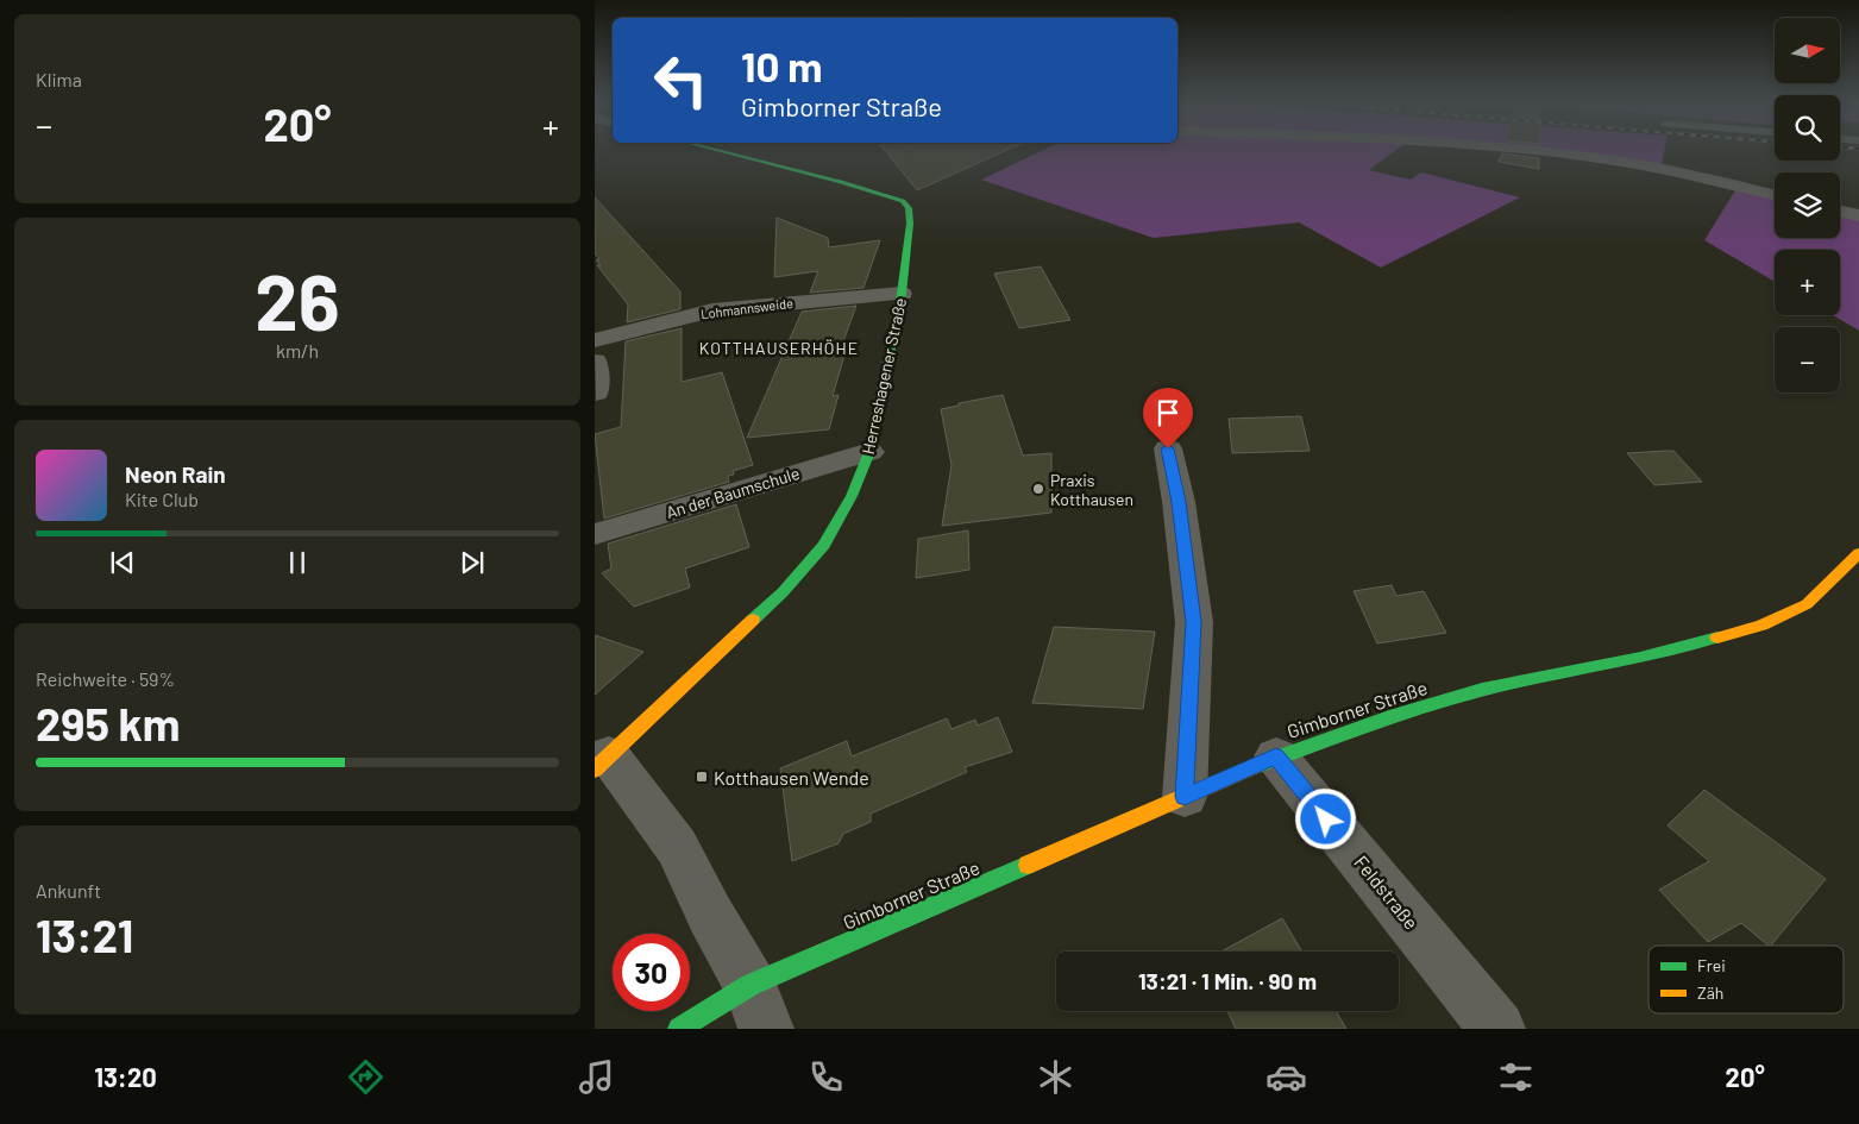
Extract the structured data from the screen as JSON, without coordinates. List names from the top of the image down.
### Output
{
  "streets": {
    "street": [
      "Lohmannsweide",
      "Herreshagener Straße",
      "An der Baumschule",
      "Gimborner Straße",
      "Feldstraße"
    ]
  },
  "crossings": [
    ["Lohmannsweide", "Herreshagener Straße"],
    ["Herreshagener Straße", "An der Baumschule"],
    ["Herreshagener Straße", "Gimborner Straße"],
    ["Gimborner Straße", "Feldstraße"]
  ],
  "districts": ["KOTTHAUSERHÖHE"],
  "places": {
    "other": ["Praxis Kotthausen"],
    "transit": ["Kotthausen Wende"]
  },
  "legend": ["Frei", "Zäh"],
  "north": "right",
  "page": {
    "tile": [
      "Klima",
      ["26", "km/h"],
      ["Reichweite · 59%", "295 km"],
      ["Ankunft", "13:21"]
    ],
    "map_buttons": ["+", "−"],
    "turn": ["10 m", "Gimborner Straße"],
    "heat": ["−", "20°", "+"],
    "song": ["Neon Rain", "Kite Club"],
    "limit": "30",
    "trip": "13:21 · 1 Min. · 90 m",
    "tabs": ["13:20", "20°"]
  }
}
